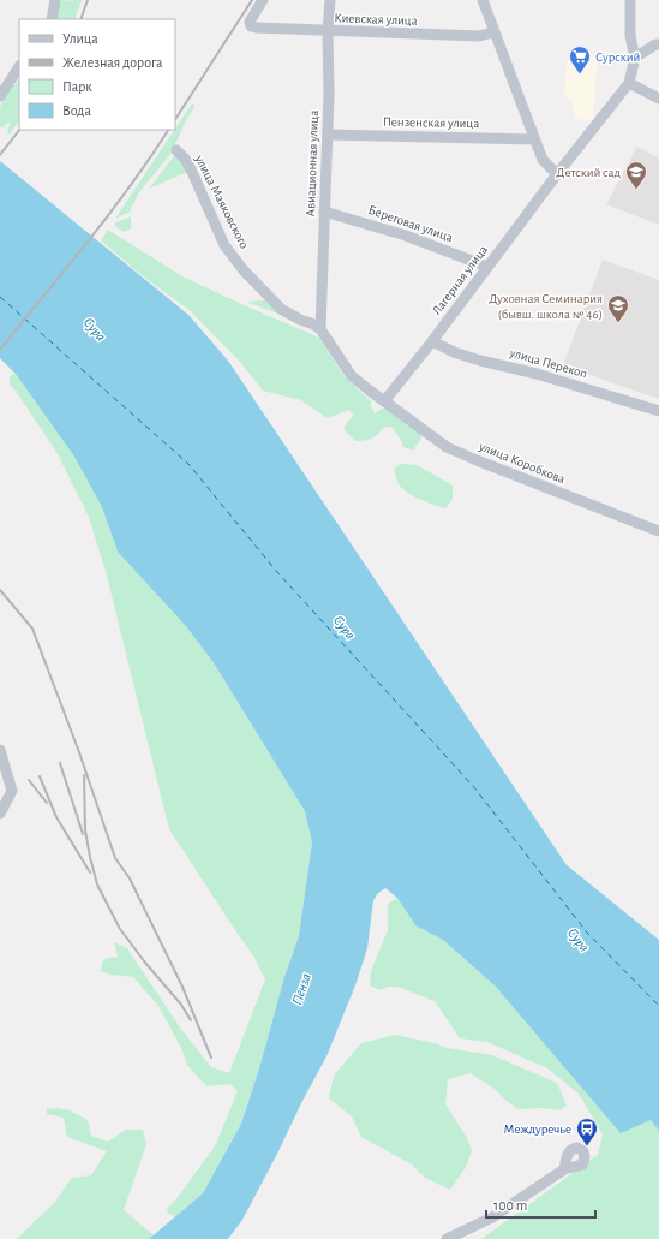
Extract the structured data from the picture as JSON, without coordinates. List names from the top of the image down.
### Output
{
  "streets": {
    "street": [
      "Киевская улица",
      "Пензенская улица",
      "Авиационная улица",
      "улица Маяковского",
      "Береговая улица",
      "Лагерная улица",
      "улица Перекоп",
      "улица Коробкова"
    ]
  },
  "crossings": [
    ["Киевская улица", "Авиационная улица"],
    ["Пензенская улица", "Авиационная улица"],
    ["Авиационная улица", "улица Маяковского"],
    ["Авиационная улица", "Береговая улица"],
    ["Береговая улица", "Лагерная улица"],
    ["Лагерная улица", "улица Перекоп"],
    ["Лагерная улица", "улица Коробкова"]
  ],
  "water": ["Сура", "Пенза"],
  "places": {
    "supermarket": ["Сурский"],
    "school or university": ["Детский сад", "Духовная Семинария (бывш. школа № 46)"],
    "bus stop": ["Междуречье"]
  },
  "legend": [
    "Улица",
    "Железная дорога",
    "Парк",
    "Вода"
  ],
  "scale_bar": "100 m"
}
